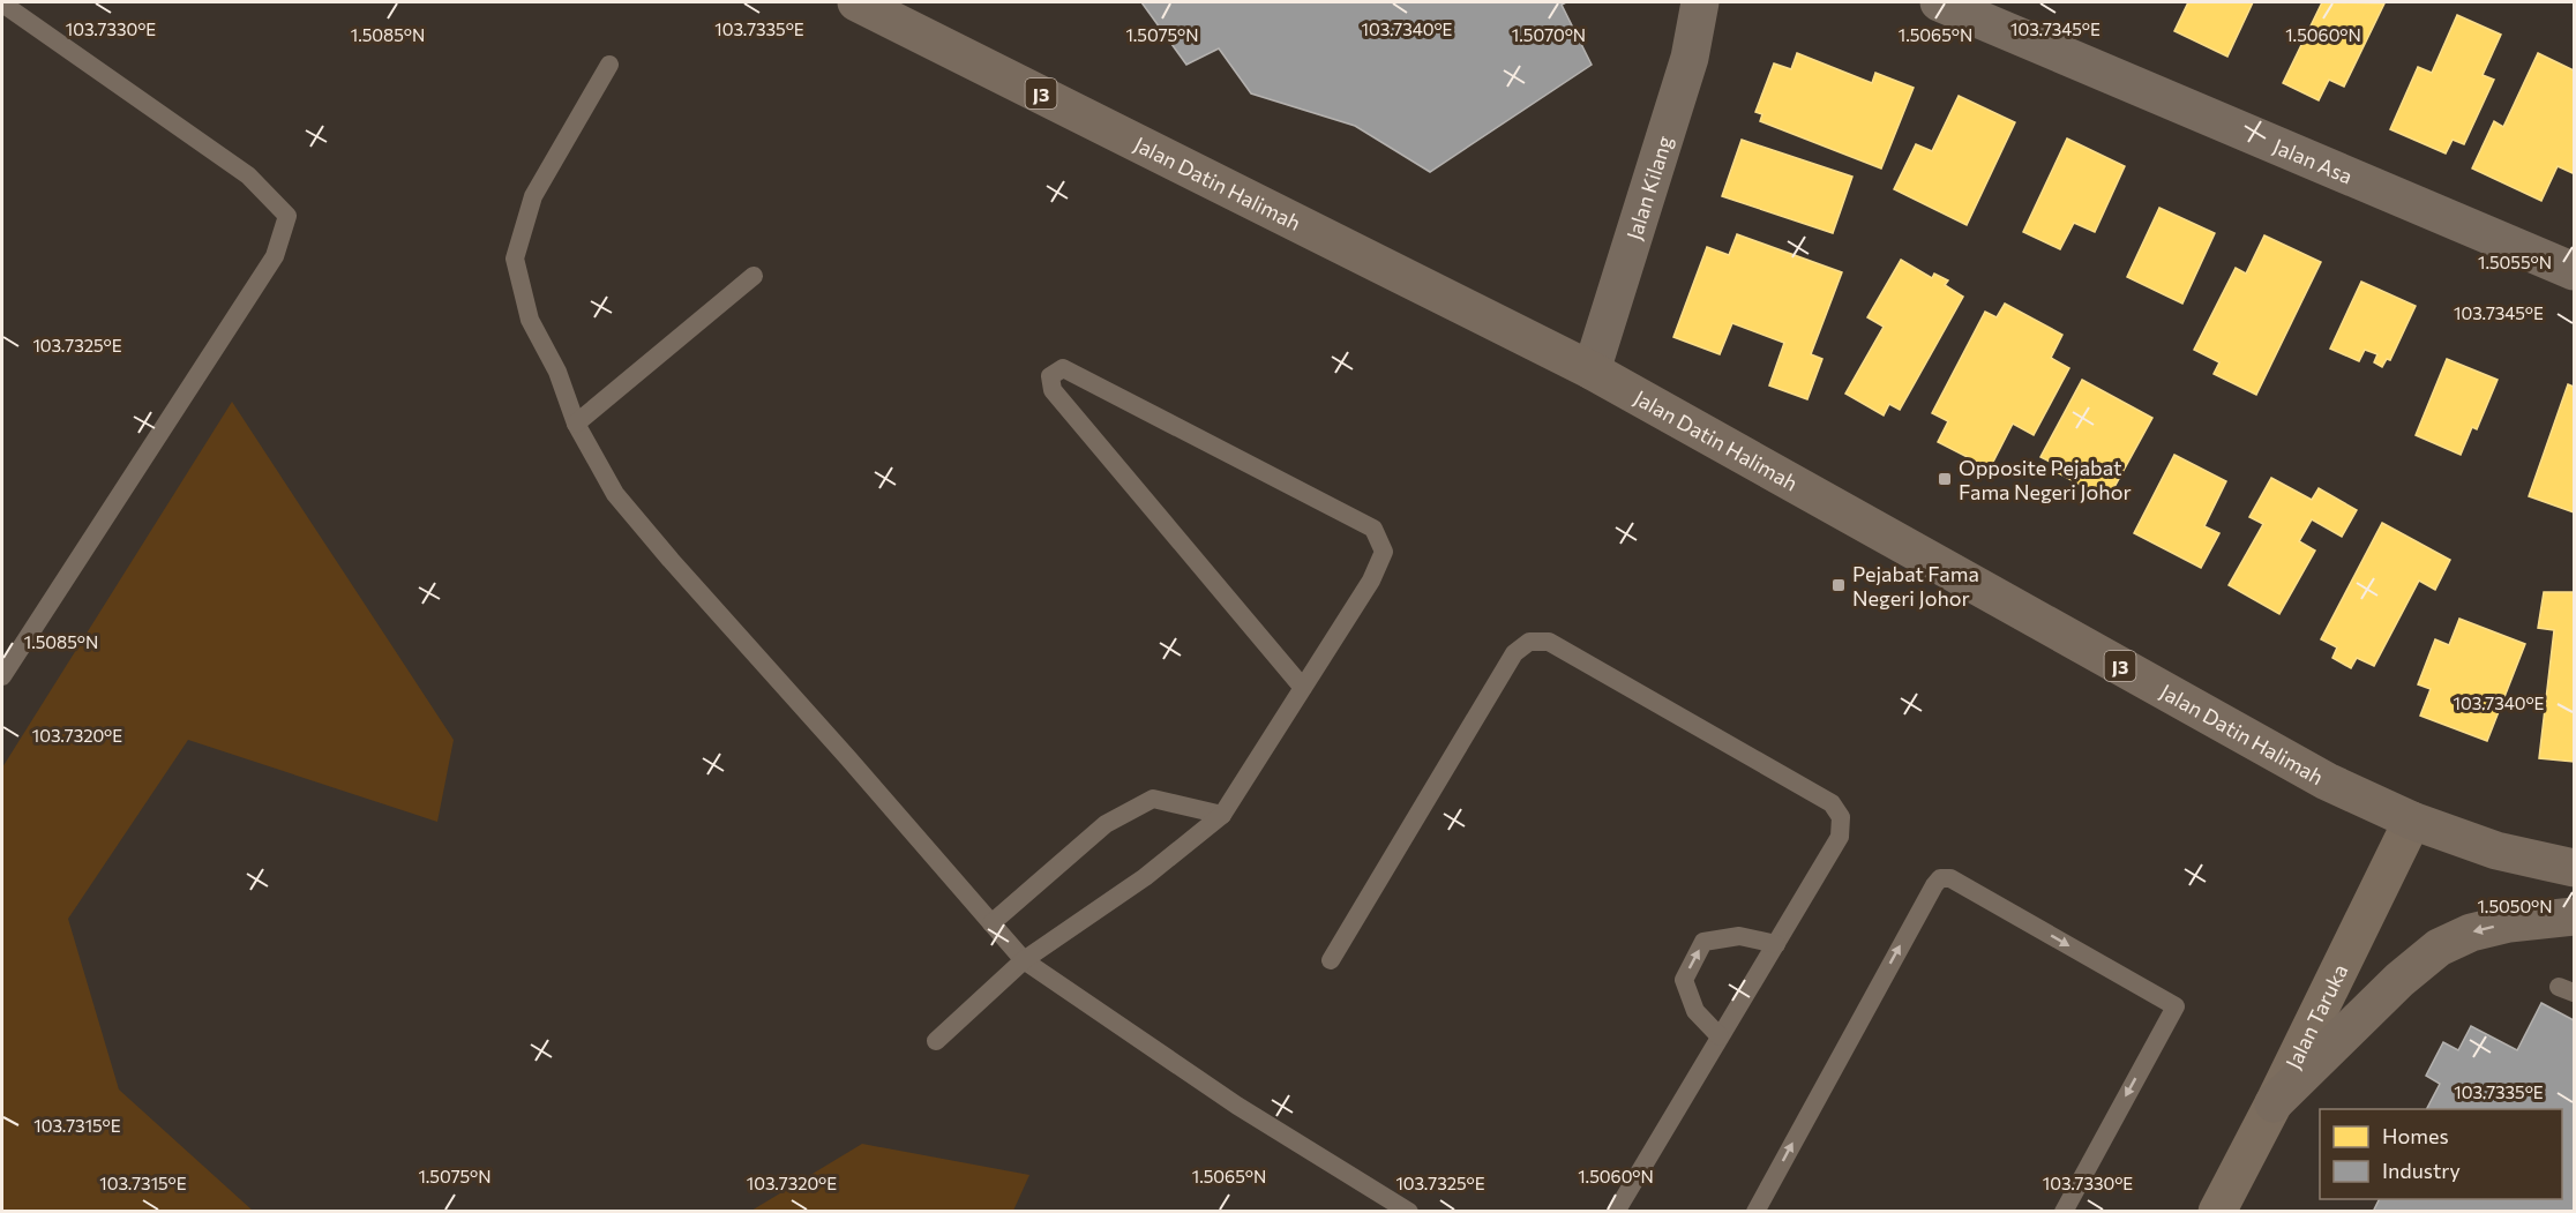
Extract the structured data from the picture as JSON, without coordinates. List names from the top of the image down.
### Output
{
  "streets": {
    "main road": ["J3", "Jalan Datin Halimah"],
    "street": ["Jalan Asa", "Jalan Kilang", "Jalan Taruka"]
  },
  "crossings": [
    ["Jalan Datin Halimah", "Jalan Kilang"],
    ["Jalan Datin Halimah", "Jalan Taruka"]
  ],
  "places": {
    "transit": ["Opposite Pejabat Fama Negeri Johor", "Pejabat Fama Negeri Johor"]
  },
  "legend": ["Homes", "Industry"],
  "coordinates": [
    "103.7330°E",
    "103.7335°E",
    "103.7340°E",
    "103.7345°E",
    "1.5060°N",
    "1.5085°N",
    "1.5075°N",
    "1.5070°N",
    "1.5065°N",
    "1.5055°N",
    "103.7325°E",
    "103.7320°E",
    "1.5050°N",
    "103.7315°E"
  ]
}
